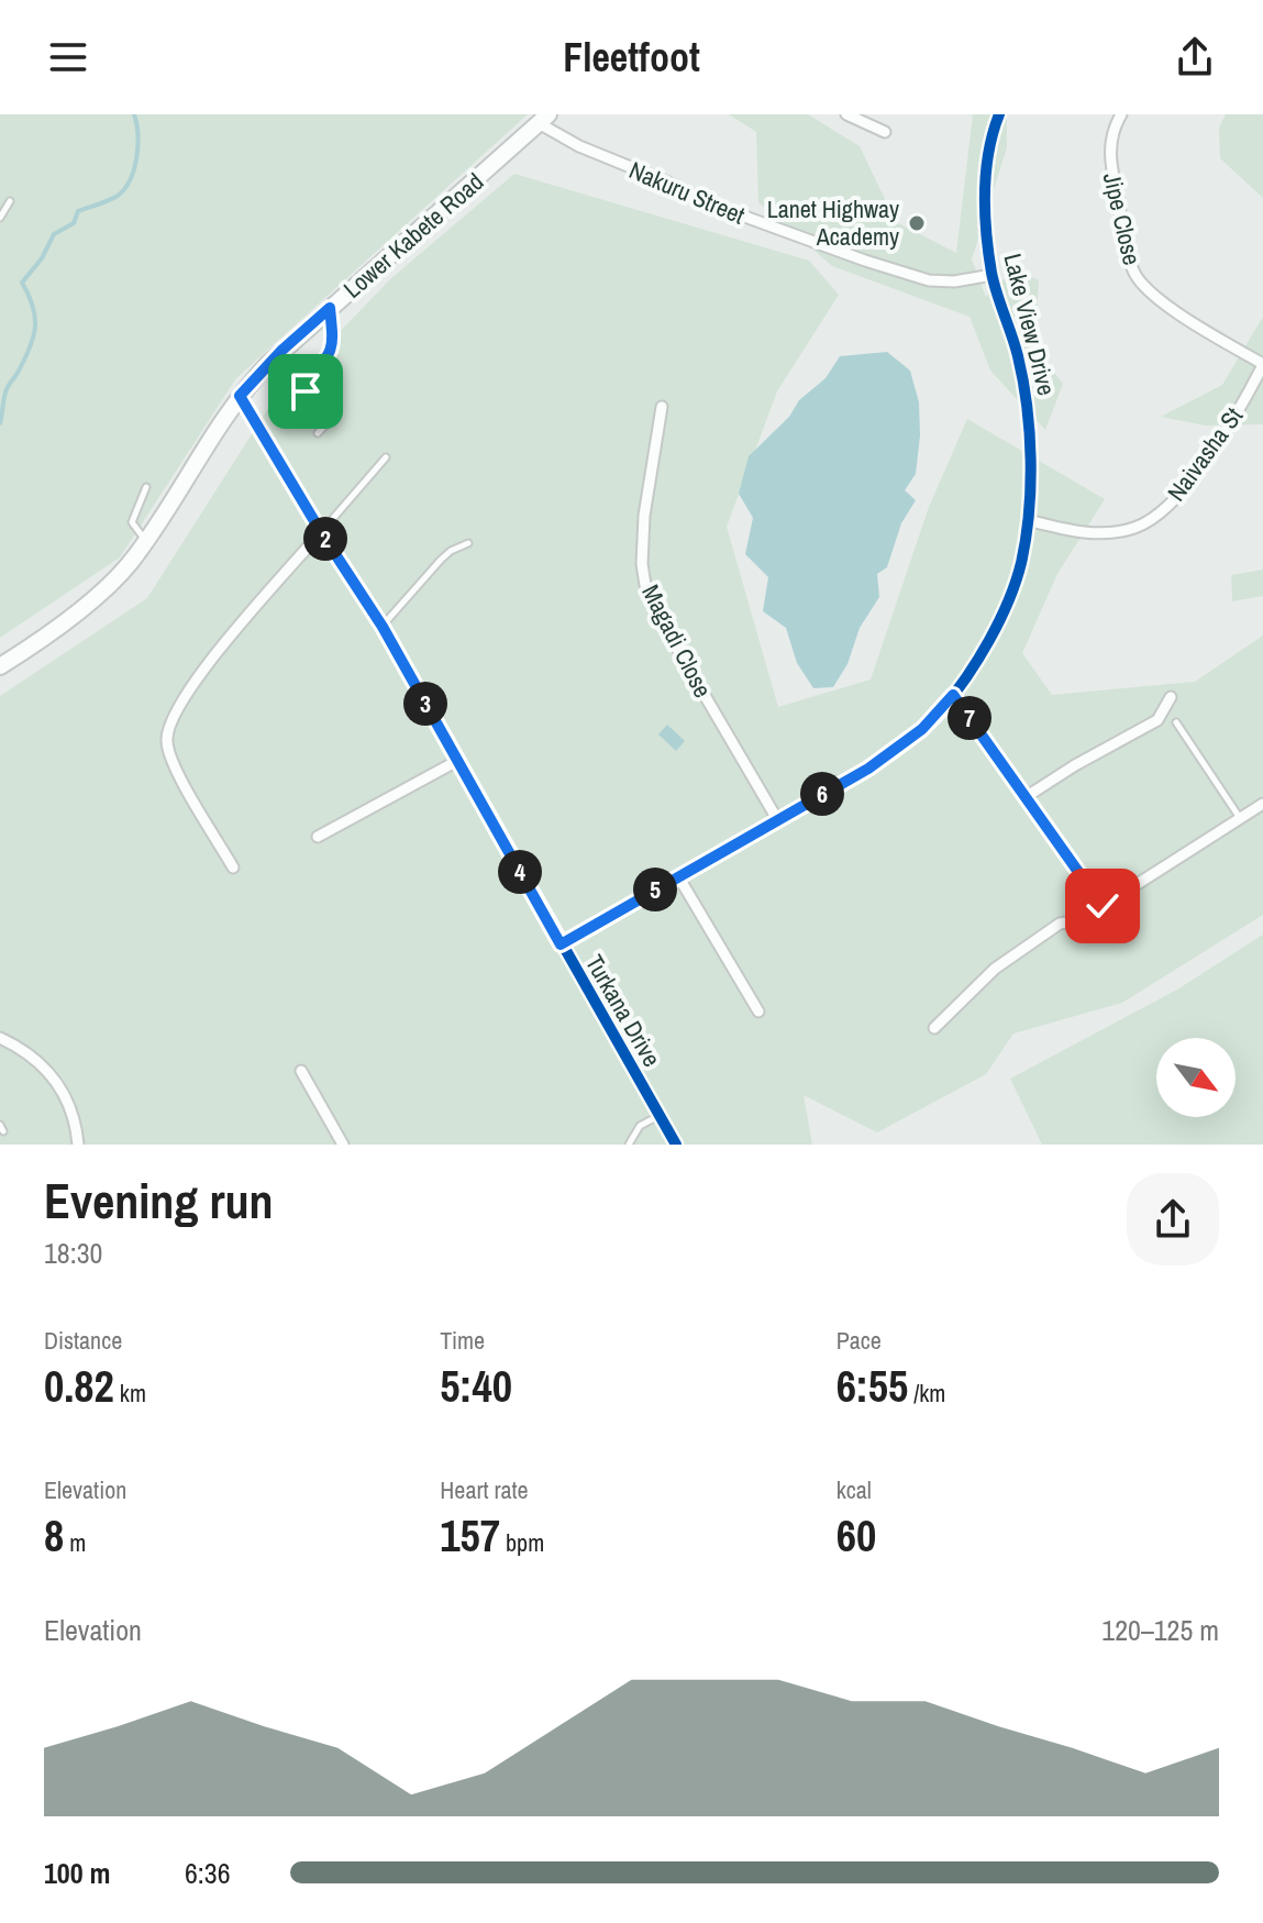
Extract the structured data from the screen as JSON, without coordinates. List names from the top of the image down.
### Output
{
  "streets": {
    "main road": ["Lower Kabete Road"],
    "street": [
      "Nakuru Street",
      "Jipe Close",
      "Lake View Drive",
      "Naivasha St",
      "Magadi Close",
      "Turkana Drive"
    ]
  },
  "crossings": [
    ["Nakuru Street", "Lower Kabete Road"],
    ["Nakuru Street", "Lake View Drive"],
    ["Jipe Close", "Naivasha St"],
    ["Lower Kabete Road", "Turkana Drive"],
    ["Lake View Drive", "Naivasha St"],
    ["Lake View Drive", "Magadi Close"],
    ["Lake View Drive", "Turkana Drive"]
  ],
  "places": ["Lanet Highway Academy"],
  "north": "bottom right",
  "page": {
    "header": "Fleetfoot",
    "pins": [
      "2",
      "3",
      "7",
      "6",
      "4",
      "5"
    ],
    "heading": ["Evening run", "18:30"],
    "stats": [
      ["Distance", "0.82 km"],
      ["Time", "5:40"],
      ["Pace", "6:55 /km"],
      ["Elevation", "8 m"],
      ["Heart rate", "157 bpm"],
      ["kcal", "60"]
    ],
    "chart": ["Elevation", "120–125 m"],
    "list": [
      {
        "name": "100 m",
        "note": "6:36"
      }
    ]
  }
}
